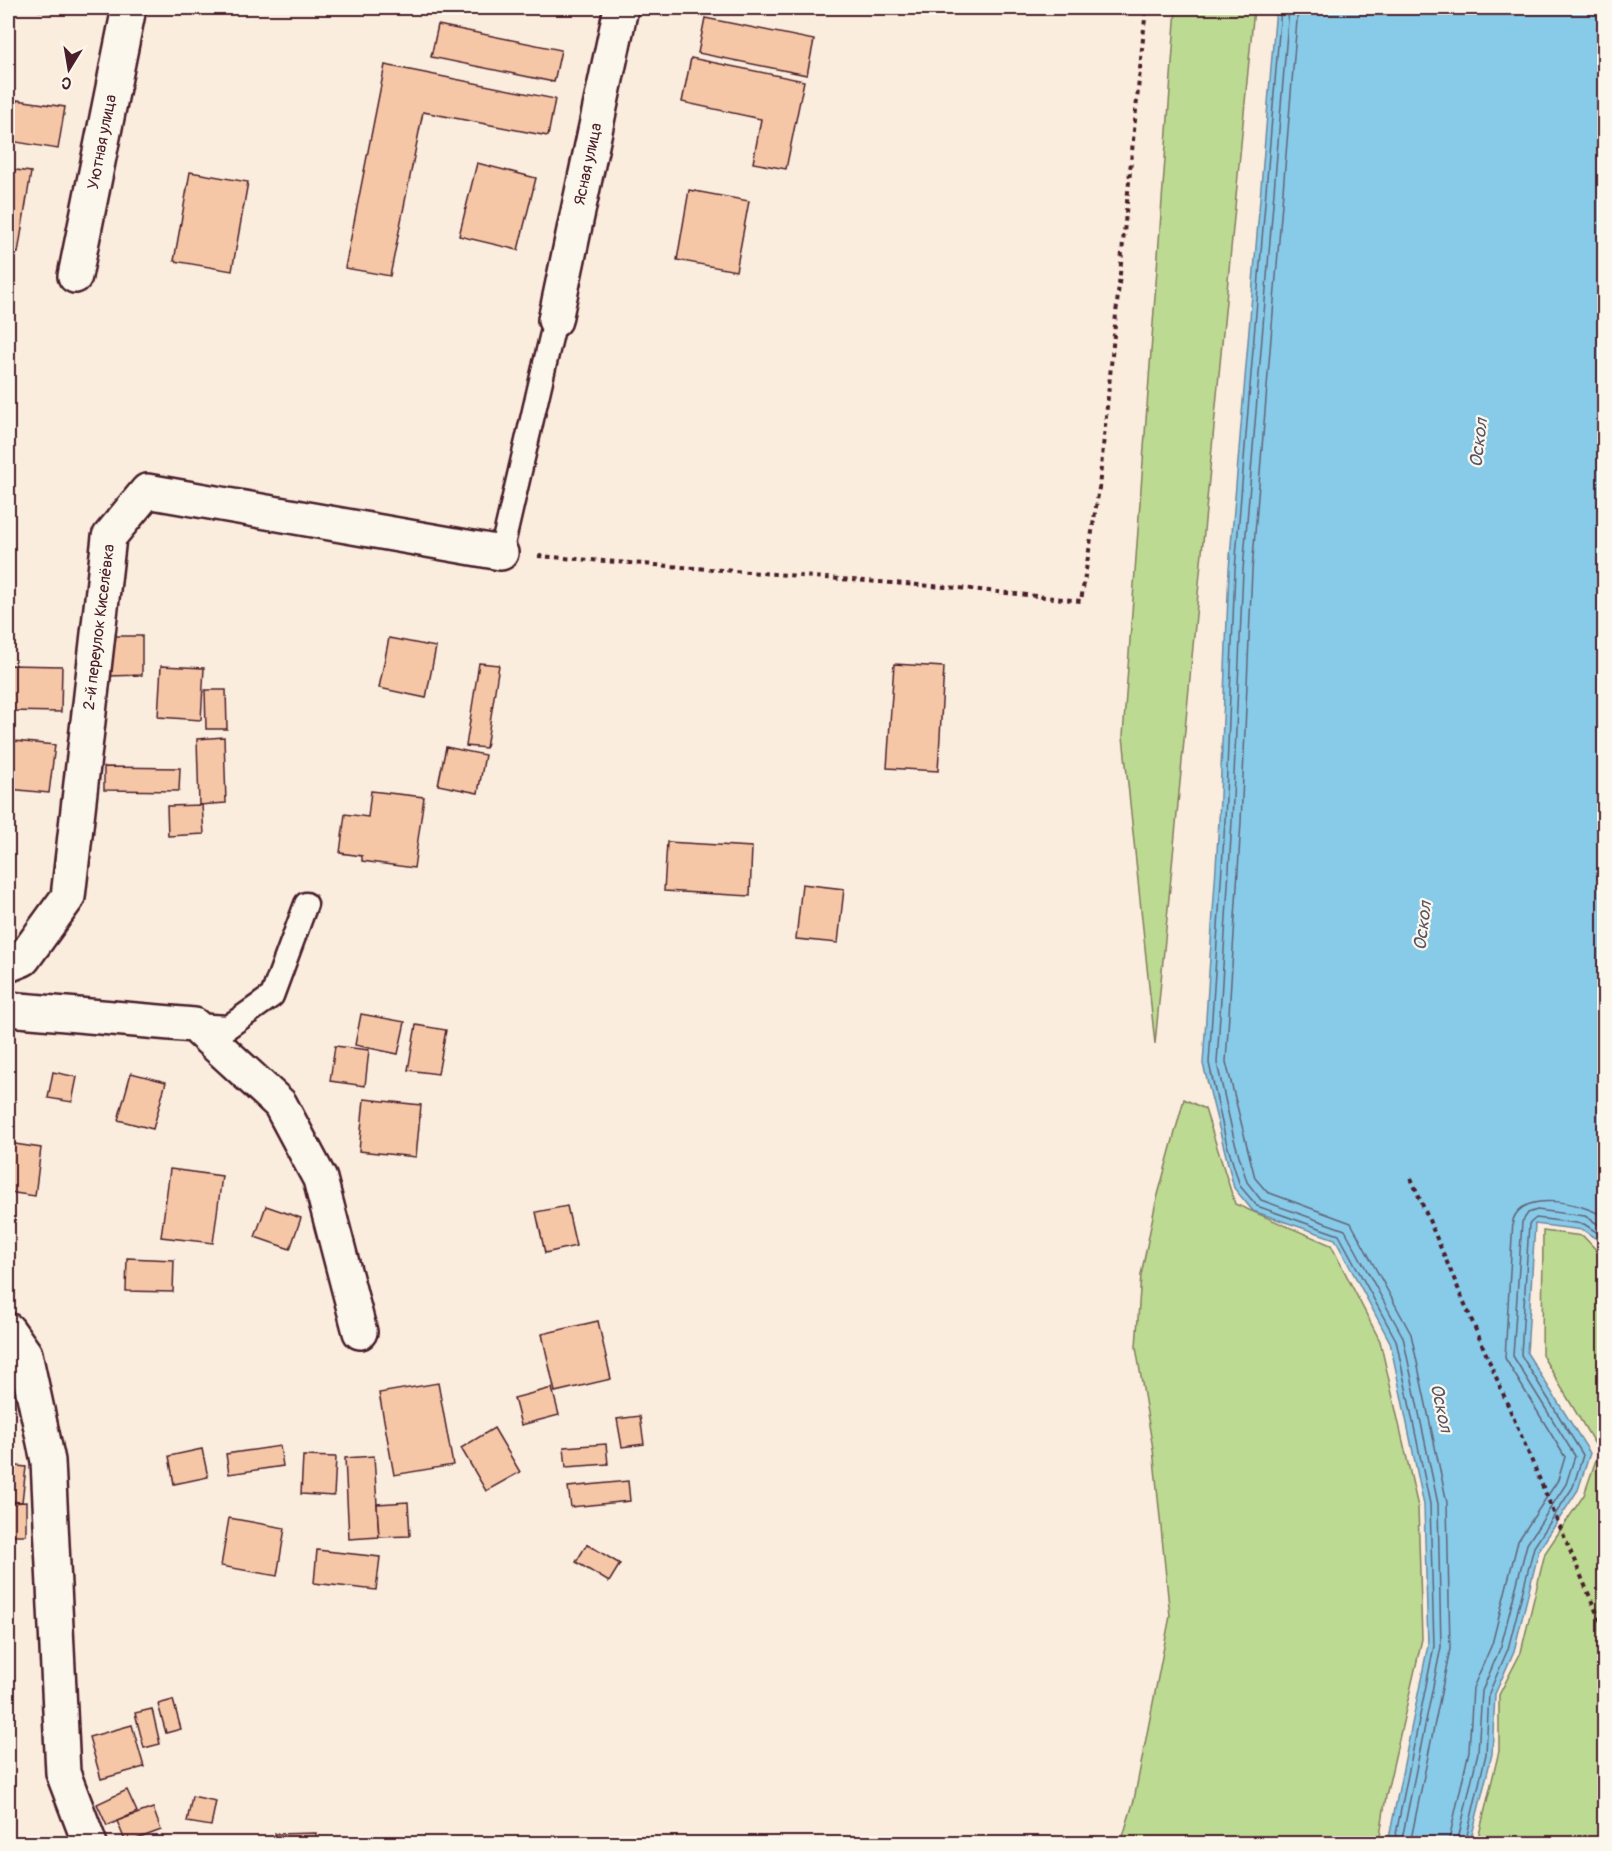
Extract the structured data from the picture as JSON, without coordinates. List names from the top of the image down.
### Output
{
  "streets": {
    "street": ["Уютная улица", "Ясная улица", "2-й переулок Киселёвка"]
  },
  "water": ["Оскол"],
  "north": "bottom"
}
